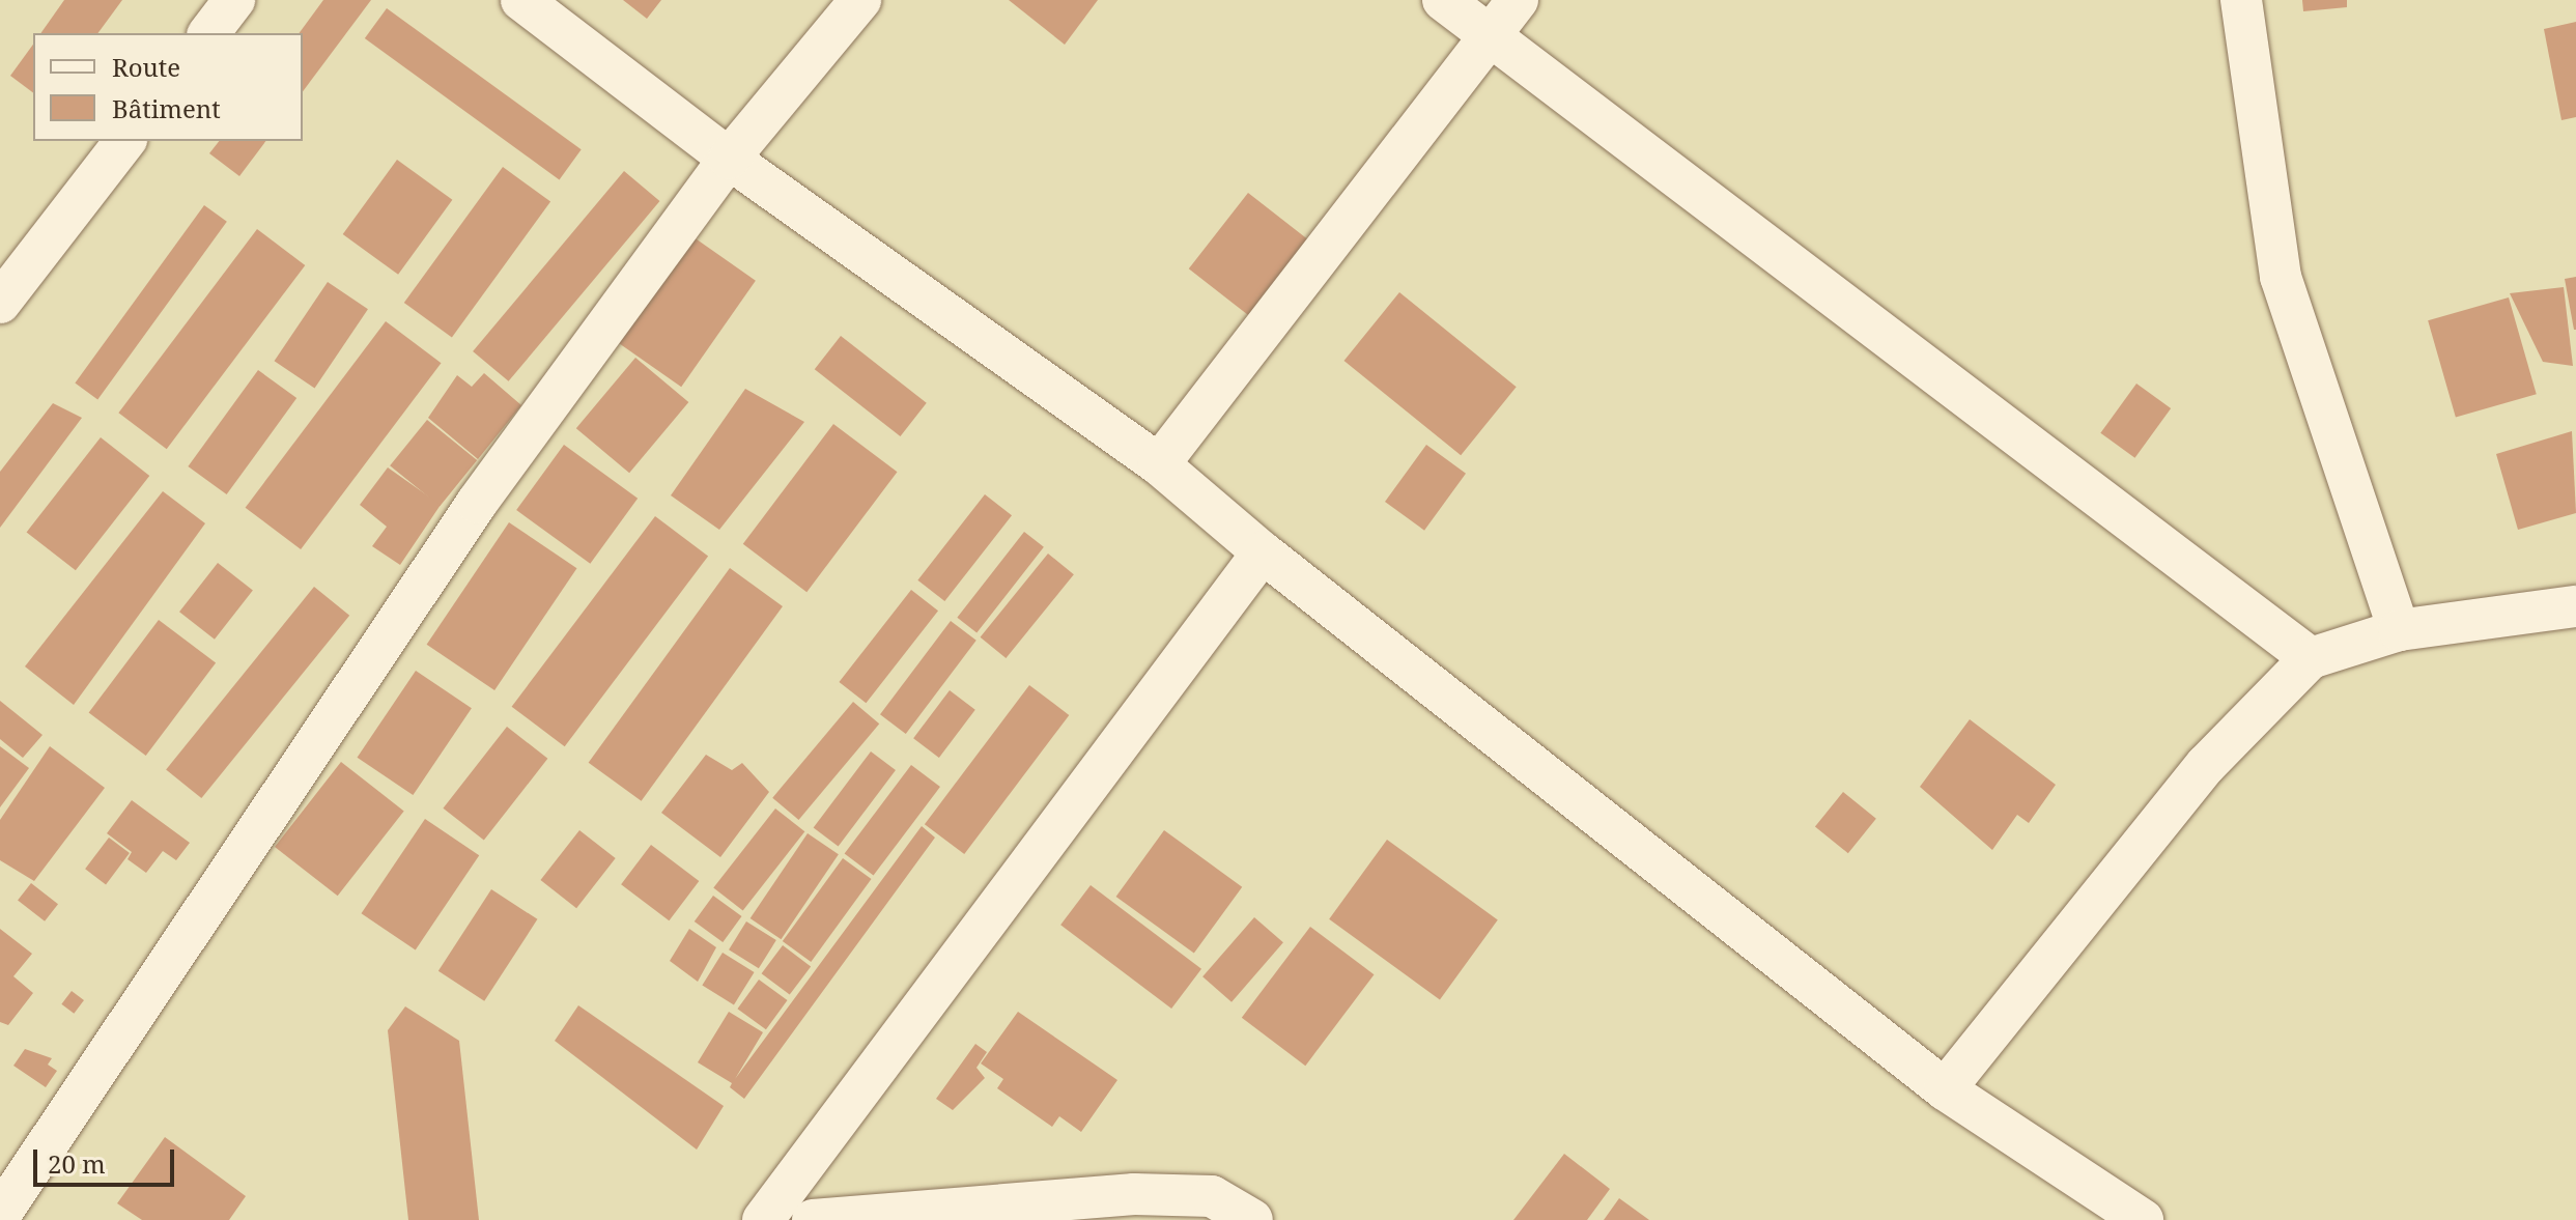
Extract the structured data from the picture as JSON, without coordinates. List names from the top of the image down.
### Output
{
  "legend": ["Route", "Bâtiment"],
  "scale_bar": "20 m"
}
